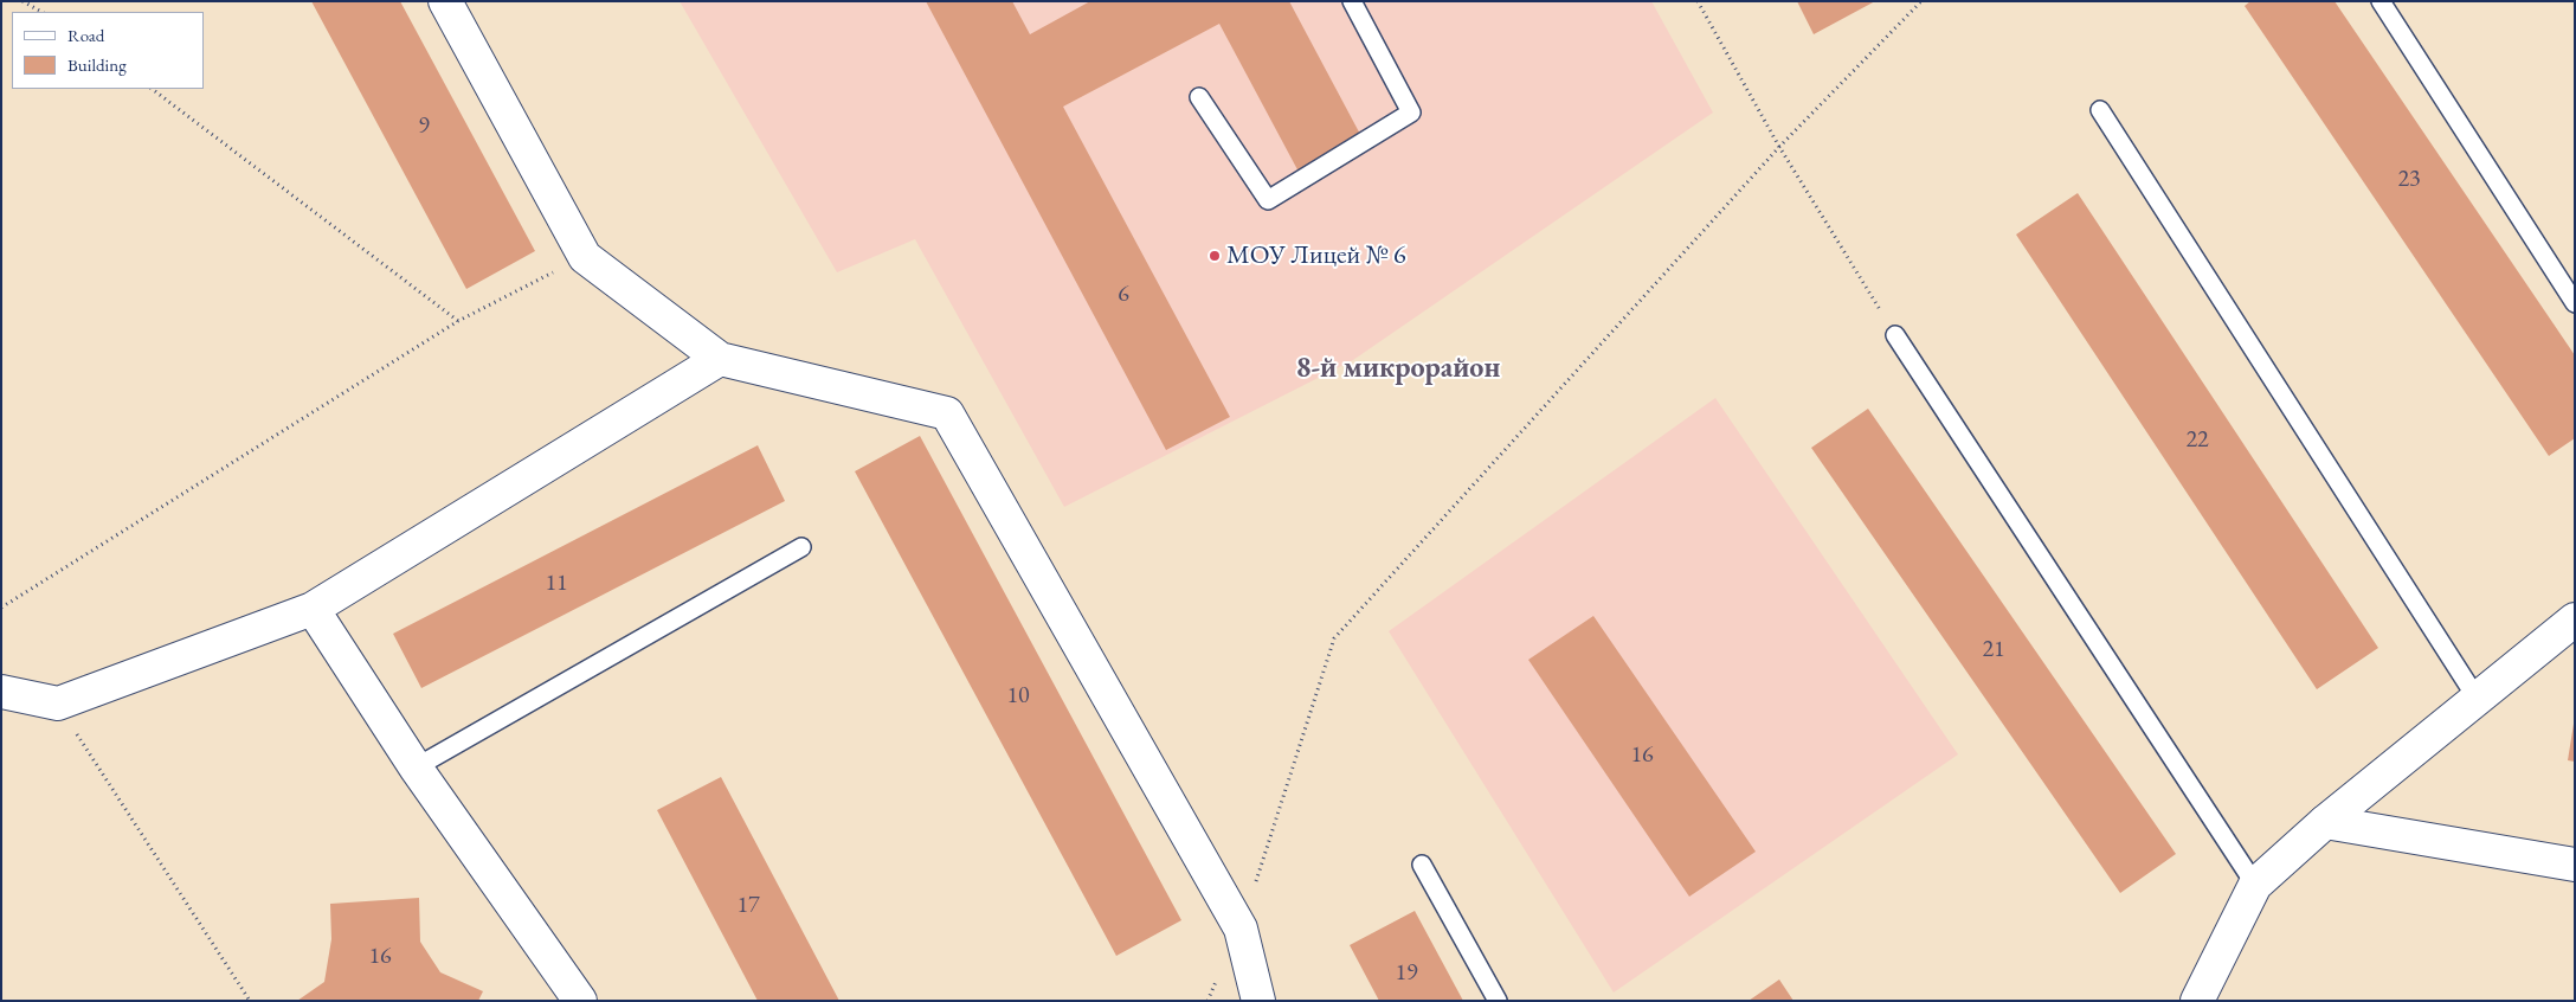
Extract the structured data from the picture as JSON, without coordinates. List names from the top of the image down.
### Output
{
  "districts": ["8-й микрорайон"],
  "places": ["МОУ Лицей № 6"],
  "house_numbers": [
    "9",
    "23",
    "6",
    "22",
    "11",
    "21",
    "10",
    "16",
    "17",
    "16",
    "19"
  ],
  "legend": ["Road", "Building"]
}
